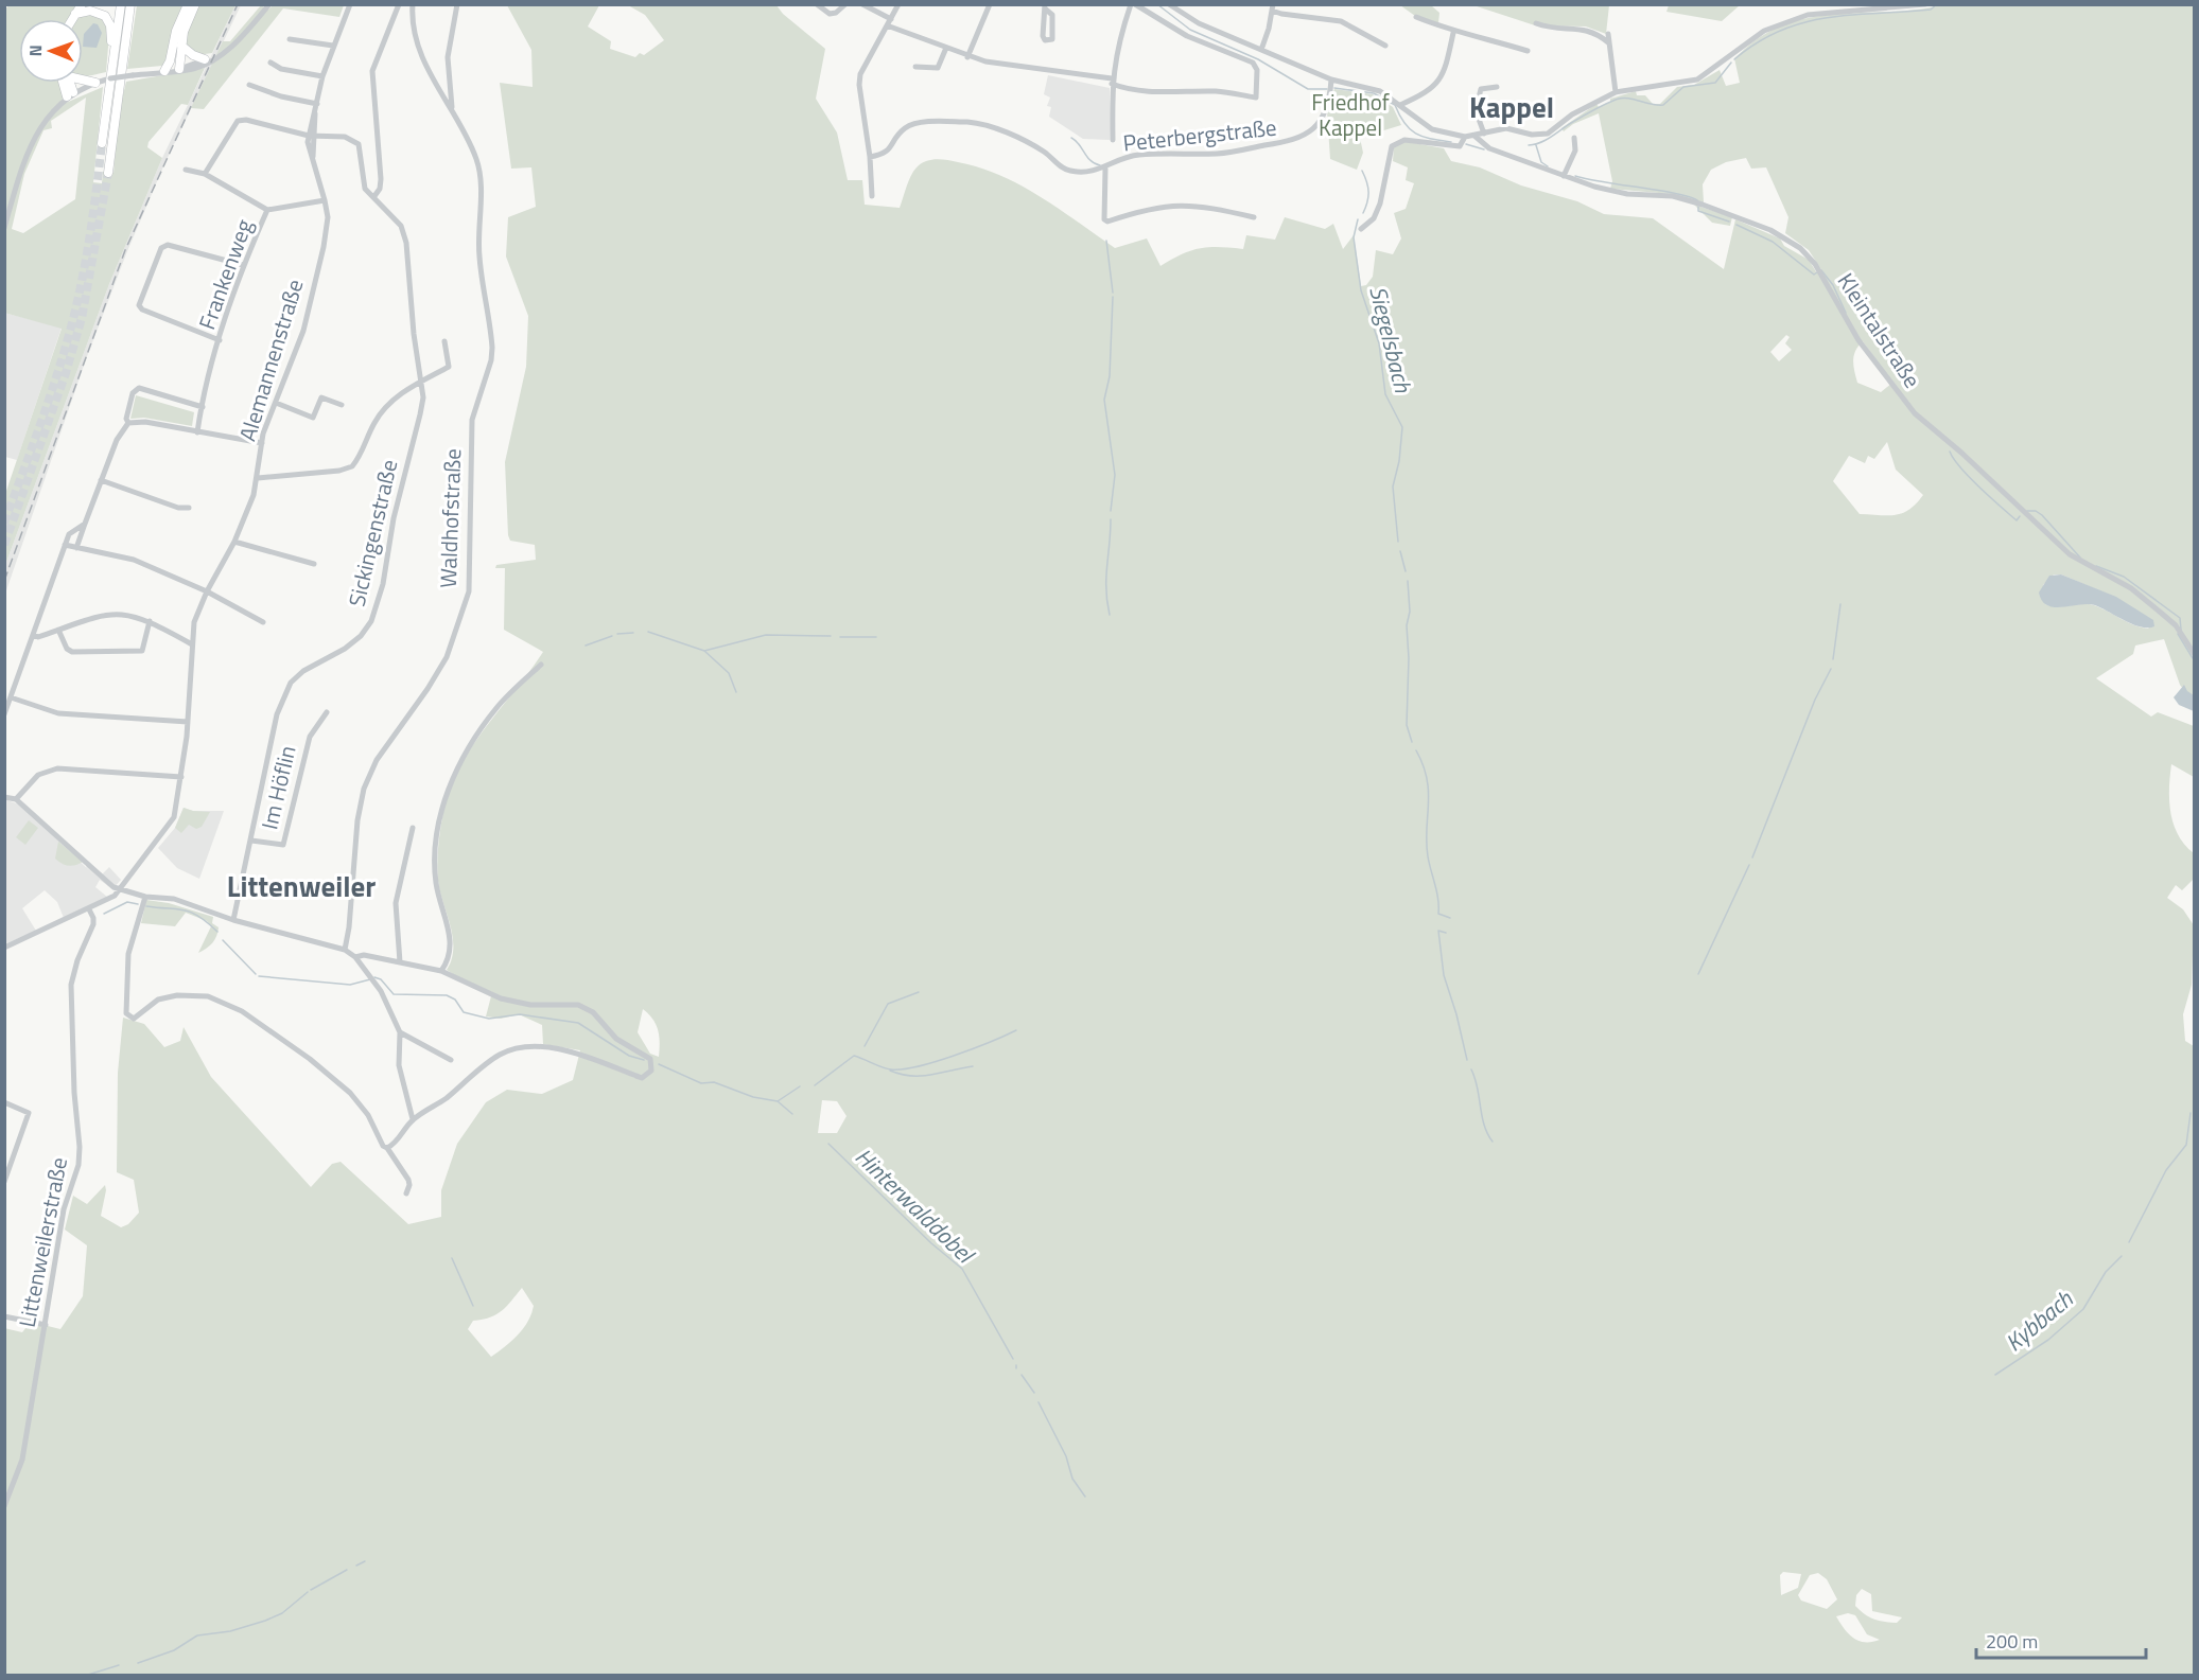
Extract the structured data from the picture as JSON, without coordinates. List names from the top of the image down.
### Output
{
  "streets": {
    "street": [
      "Peterbergstraße",
      "Frankenweg",
      "Kleintalstraße",
      "Alemannenstraße",
      "Waldhofstraße",
      "Sickingenstraße",
      "Im Höflin",
      "Littenweilerstraße"
    ]
  },
  "crossings": [
    ["Frankenweg", "Alemannenstraße"],
    ["Alemannenstraße", "Sickingenstraße"],
    ["Sickingenstraße", "Im Höflin"]
  ],
  "districts": ["Kappel", "Littenweiler"],
  "water": ["Siegelsbach", "Hinterwalddobel", "Kybbach"],
  "parks": ["Friedhof Kappel"],
  "scale_bar": "200 m",
  "north": "left"
}
